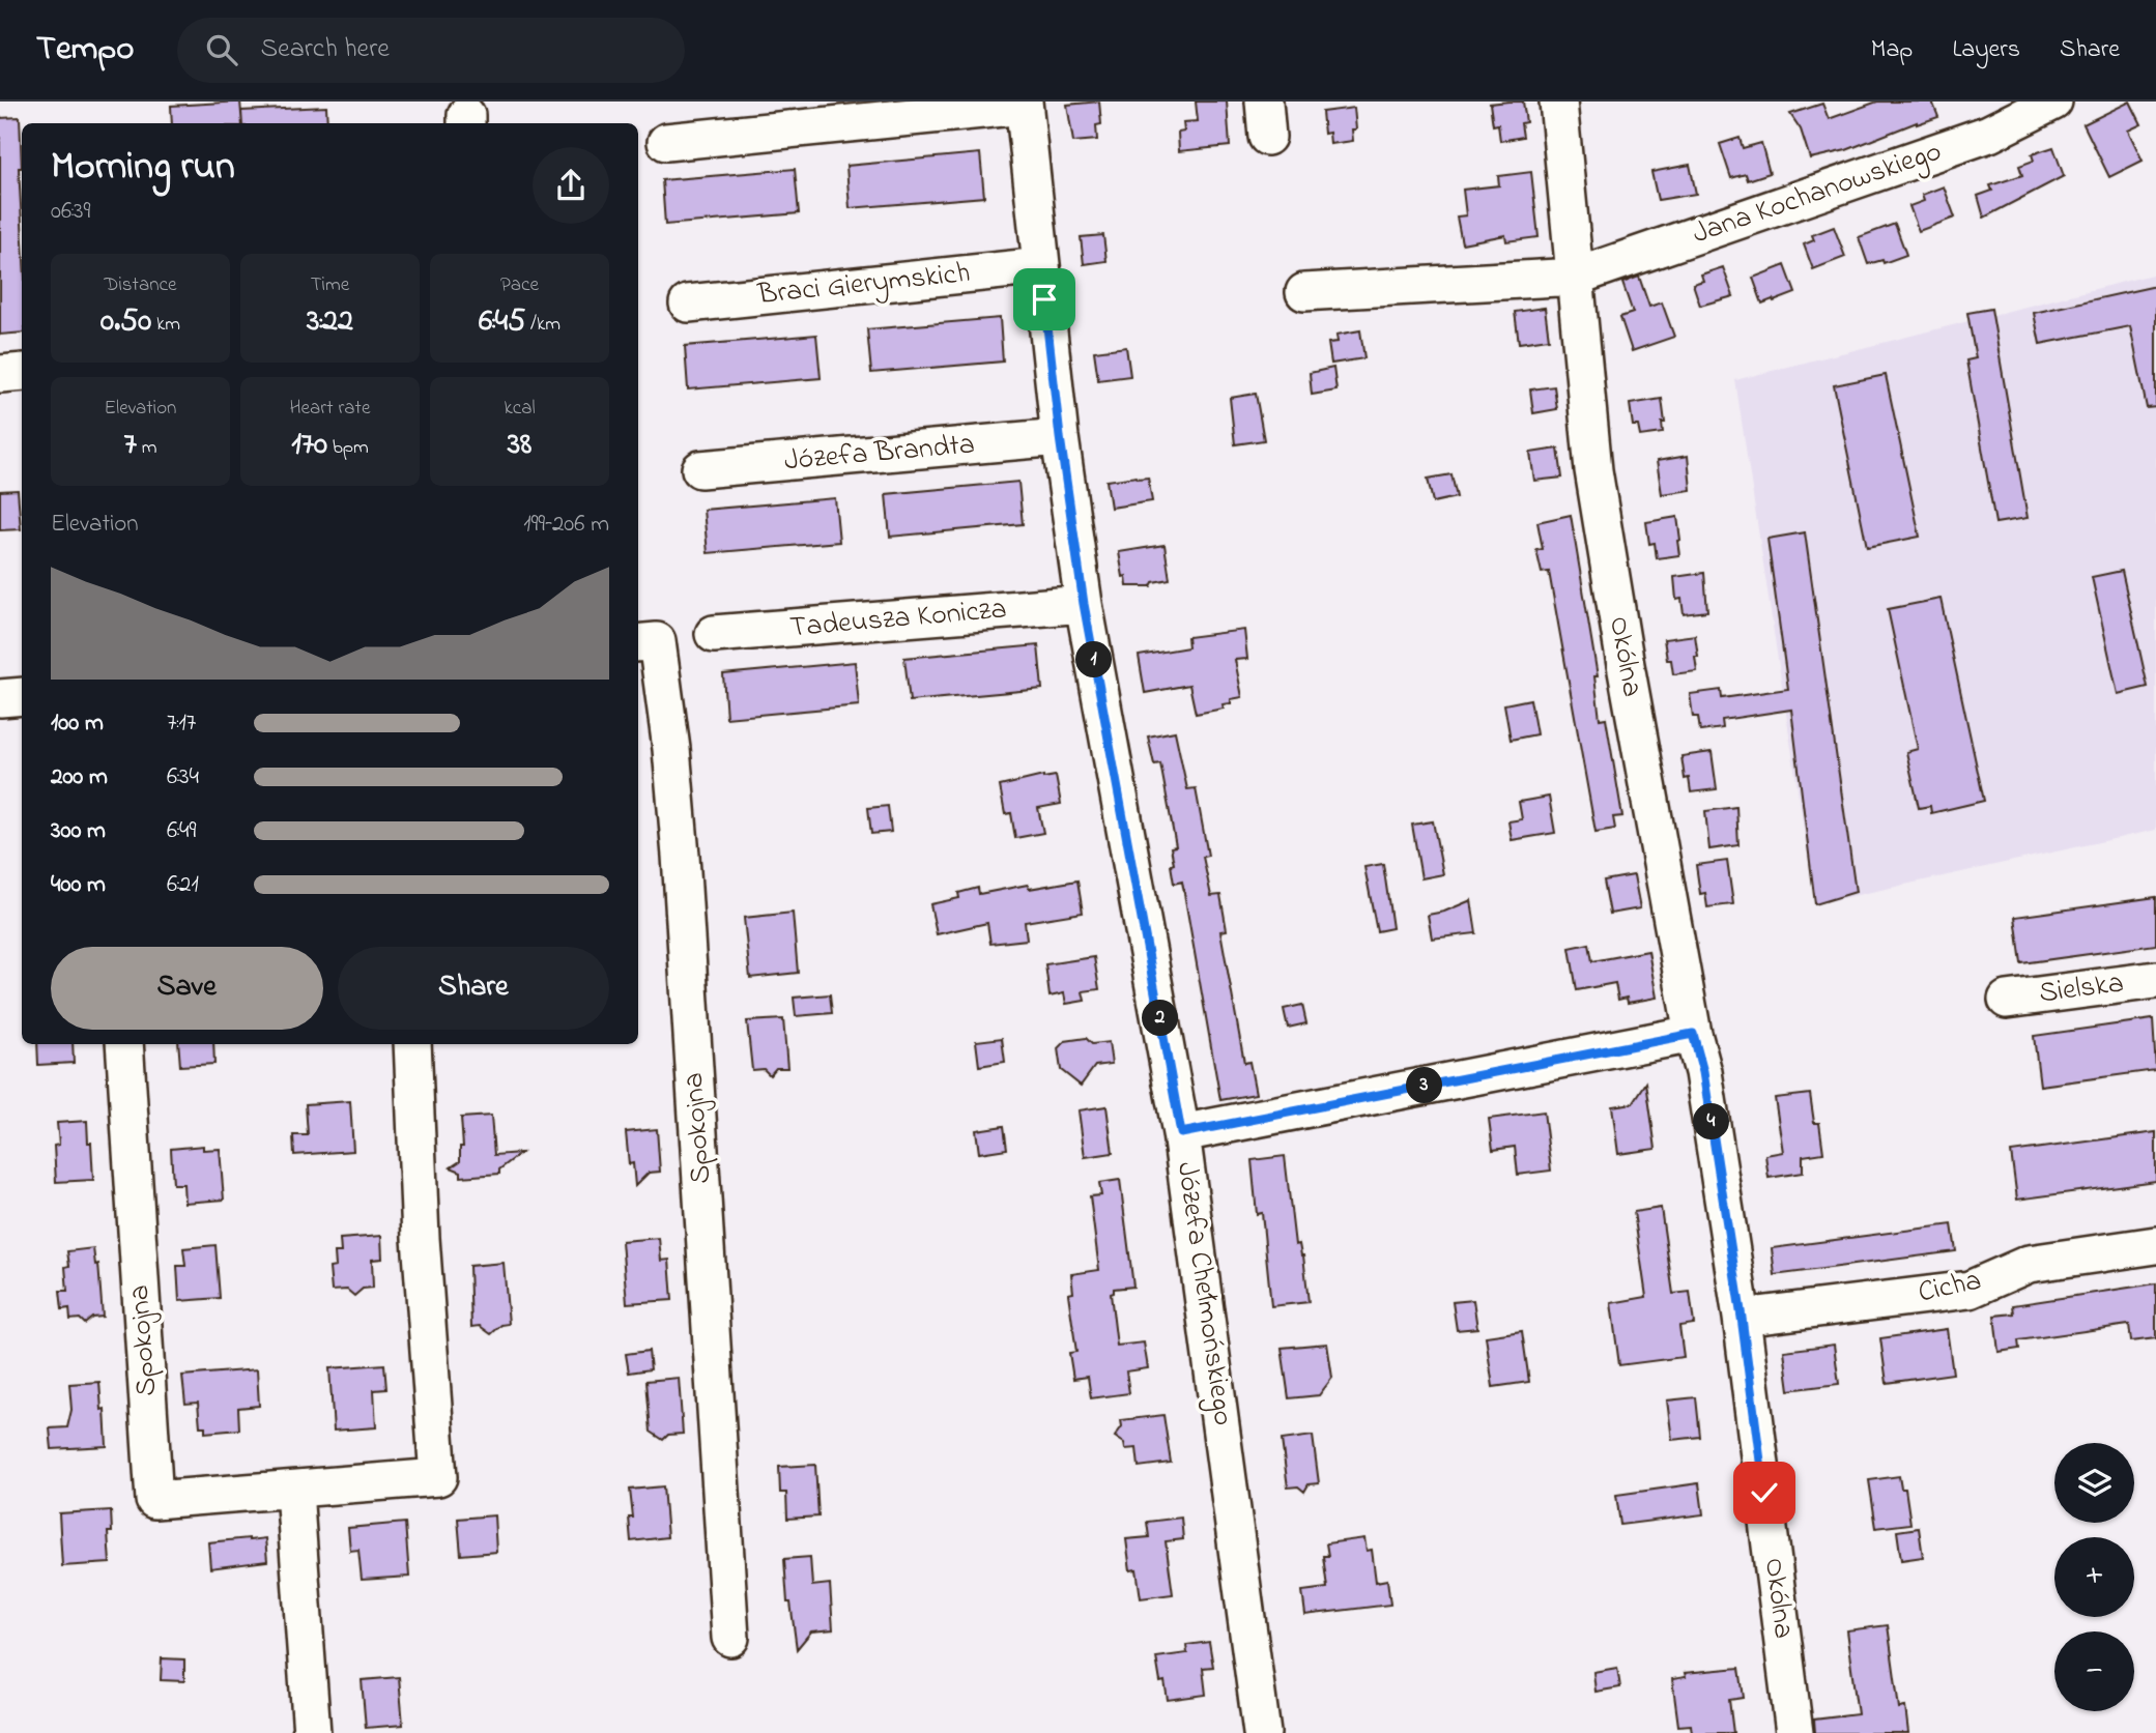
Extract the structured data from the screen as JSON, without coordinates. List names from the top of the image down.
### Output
{
  "streets": {
    "street": [
      "Jana Kochanowskiego",
      "Braci Gierymskich",
      "Józefa Brandta",
      "Tadeusza Konicza",
      "Okólna",
      "Sielska",
      "Spokojna",
      "Cicha",
      "Józefa Chełmońskiego"
    ]
  },
  "crossings": [
    ["Jana Kochanowskiego", "Okólna"],
    ["Braci Gierymskich", "Józefa Chełmońskiego"],
    ["Józefa Brandta", "Józefa Chełmońskiego"],
    ["Tadeusza Konicza", "Józefa Chełmońskiego"],
    ["Okólna", "Cicha"]
  ],
  "page": {
    "header": "Tempo",
    "search": "Search here",
    "nav": ["Map", "Layers", "Share"],
    "heading": ["Morning run", "06:39"],
    "stats": [
      ["Distance", "0.50 km"],
      ["Time", "3:22"],
      ["Pace", "6:45 /km"],
      ["Elevation", "7 m"],
      ["Heart rate", "170 bpm"],
      ["kcal", "38"]
    ],
    "chart": ["Elevation", "199–206 m"],
    "pins": [
      "1",
      "2",
      "3",
      "4"
    ],
    "list": [
      {
        "name": "100 m",
        "note": "7:17"
      },
      {
        "name": "200 m",
        "note": "6:34"
      },
      {
        "name": "300 m",
        "note": "6:49"
      },
      {
        "name": "400 m",
        "note": "6:21"
      }
    ],
    "buttons": ["Save", "Share"],
    "map_buttons": ["+", "−"]
  }
}
